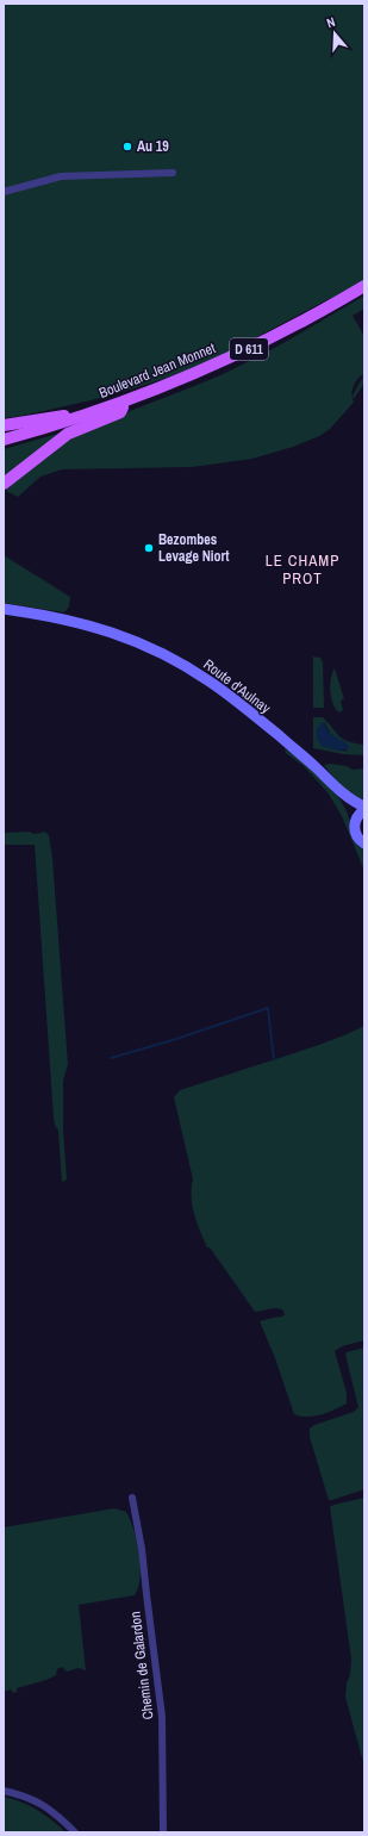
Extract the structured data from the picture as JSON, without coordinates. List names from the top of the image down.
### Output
{
  "streets": {
    "main road": ["D 611", "Boulevard Jean Monnet"],
    "street": ["Route d'Aulnay", "Chemin de Galardon"]
  },
  "districts": ["LE CHAMP PROT"],
  "places": ["Au 19", "Bezombes Levage Niort"],
  "north": "top"
}
